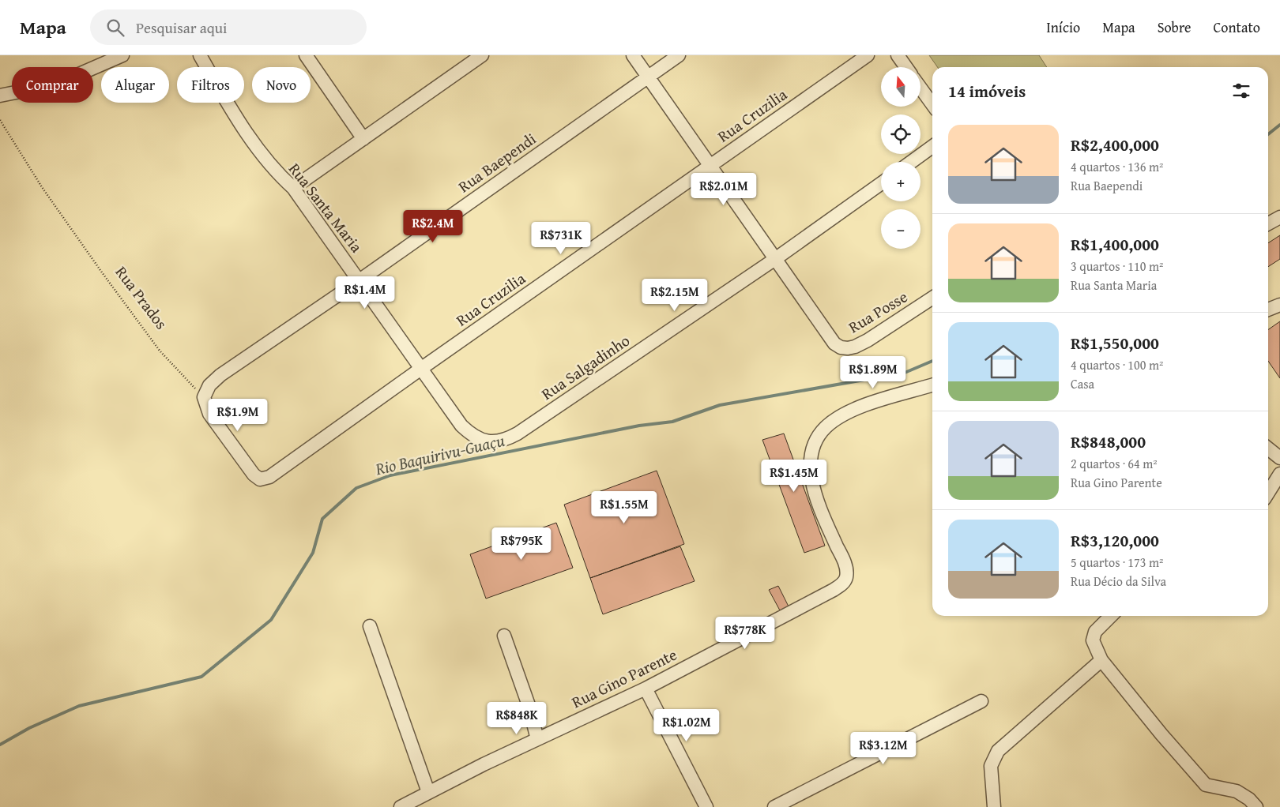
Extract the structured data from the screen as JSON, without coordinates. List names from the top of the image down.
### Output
{
  "streets": {
    "street": [
      "Rua Cruzilia",
      "Rua Baependi",
      "Rua Santa Maria",
      "Rua Posse",
      "Rua Salgadinho",
      "Rua Gino Parente"
    ],
    "path": ["Rua Prados"]
  },
  "crossings": [
    ["Rua Cruzilia", "Rua Baependi"],
    ["Rua Cruzilia", "Rua Santa Maria"],
    ["Rua Cruzilia", "Rua Prados"],
    ["Rua Baependi", "Rua Santa Maria"],
    ["Rua Baependi", "Rua Prados"],
    ["Rua Santa Maria", "Rua Salgadinho"],
    ["Rua Posse", "Rua Salgadinho"]
  ],
  "water": ["Rio Baquirivu-Guaçu"],
  "north": "top",
  "page": {
    "header": "Mapa",
    "search": "Pesquisar aqui",
    "nav": [
      "Início",
      "Mapa",
      "Sobre",
      "Contato"
    ],
    "map_buttons": ["+", "−"],
    "chip": [
      "Comprar",
      "Alugar",
      "Filtros",
      "Novo"
    ],
    "heading": "14 imóveis",
    "list": [
      {
        "name": "R$2,400,000",
        "note": "4 quartos · 136 m² · Rua Baependi"
      },
      {
        "name": "R$1,400,000",
        "note": "3 quartos · 110 m² · Rua Santa Maria"
      },
      {
        "name": "R$1,550,000",
        "note": "4 quartos · 100 m² · Casa"
      },
      {
        "name": "R$848,000",
        "note": "2 quartos · 64 m² · Rua Gino Parente"
      },
      {
        "name": "R$3,120,000",
        "note": "5 quartos · 173 m² · Rua Décio da Silva"
      }
    ],
    "price": [
      "R$2.01M",
      "R$2.4M",
      "R$731K",
      "R$1.4M",
      "R$2.15M",
      "R$1.89M",
      "R$1.9M",
      "R$1.45M",
      "R$1.55M",
      "R$795K",
      "R$778K",
      "R$848K",
      "R$1.02M",
      "R$3.12M"
    ]
  }
}
